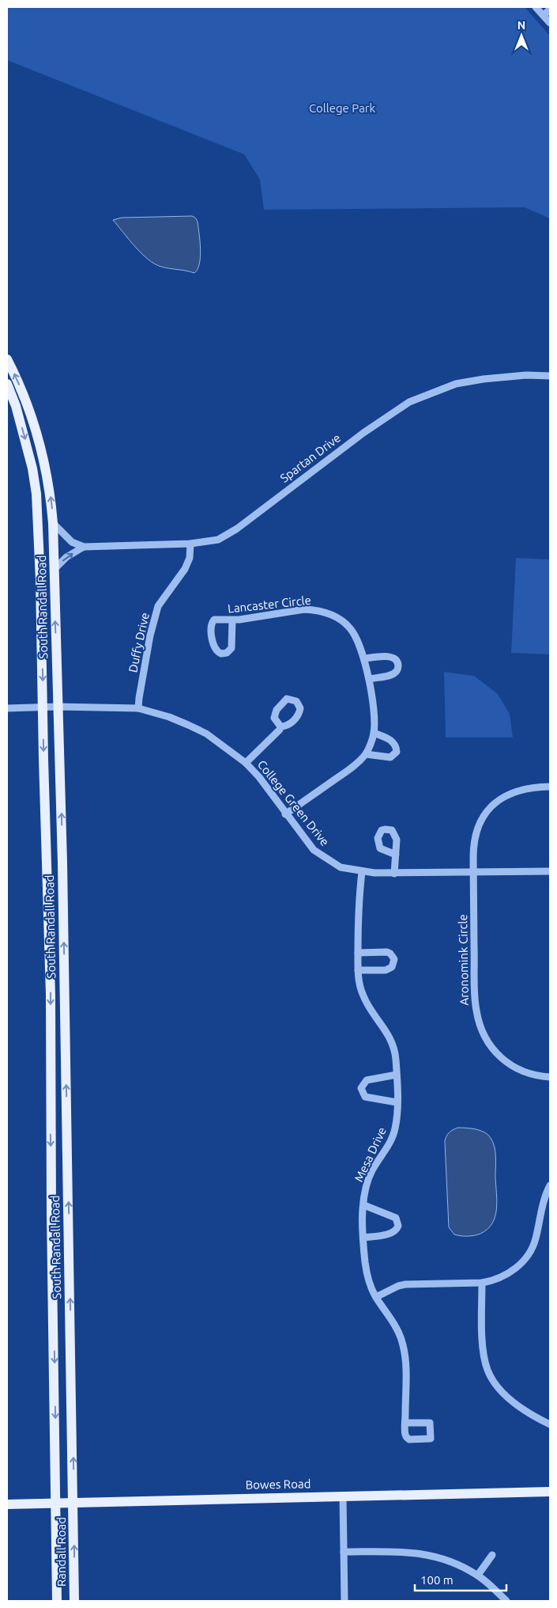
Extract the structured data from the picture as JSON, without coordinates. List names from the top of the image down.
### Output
{
  "streets": {
    "main road": ["South Randall Road", "Bowes Road", "Randall Road"],
    "street": [
      "Spartan Drive",
      "Lancaster Circle",
      "Duffy Drive",
      "College Green Drive",
      "Aronomink Circle",
      "Mesa Drive"
    ]
  },
  "crossings": [
    ["Spartan Drive", "South Randall Road"],
    ["Spartan Drive", "Duffy Drive"],
    ["Lancaster Circle", "College Green Drive"],
    ["South Randall Road", "College Green Drive"],
    ["South Randall Road", "Bowes Road"],
    ["South Randall Road", "Randall Road"],
    ["Duffy Drive", "College Green Drive"],
    ["College Green Drive", "Aronomink Circle"],
    ["College Green Drive", "Mesa Drive"],
    ["Bowes Road", "Randall Road"]
  ],
  "parks": ["College Park"],
  "scale_bar": "100 m",
  "north": "top"
}
